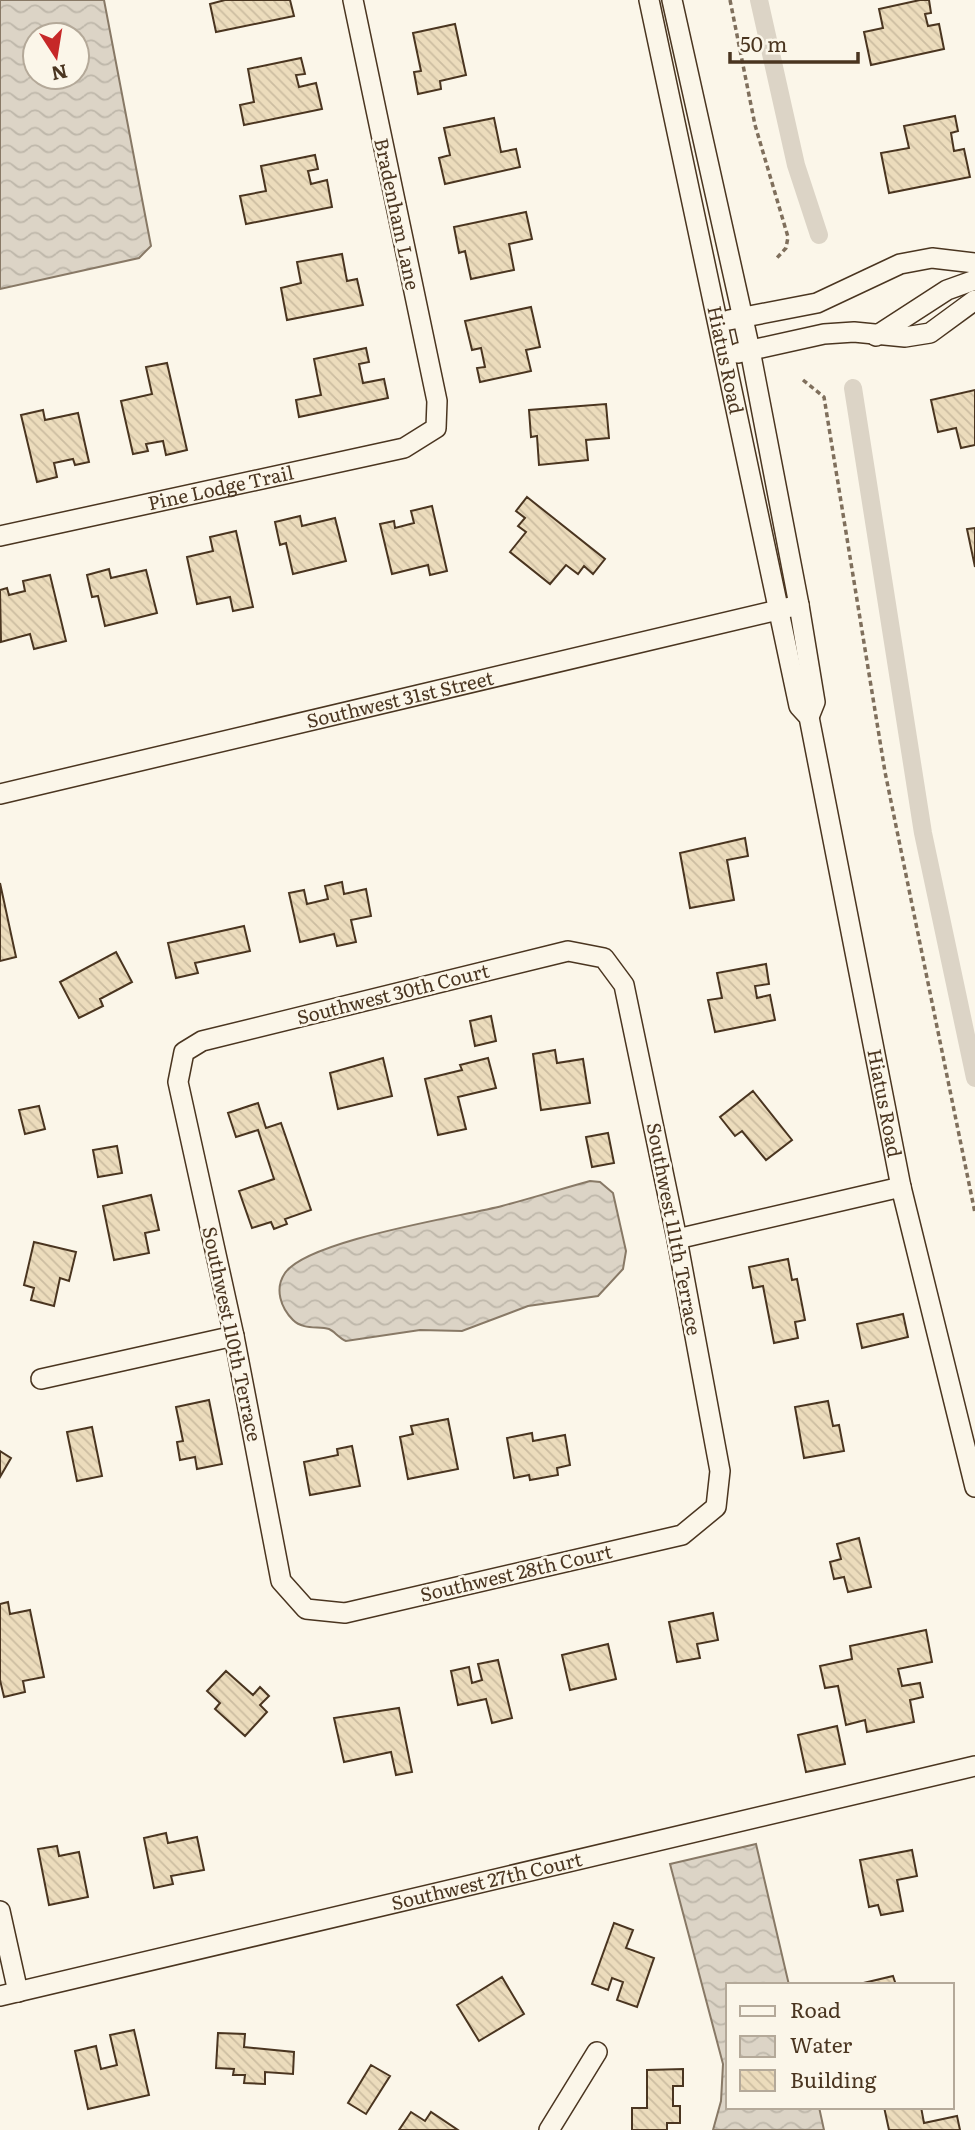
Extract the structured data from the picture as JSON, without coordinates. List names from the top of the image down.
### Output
{
  "streets": {
    "street": [
      "Bradenham Lane",
      "Hiatus Road",
      "Pine Lodge Trail",
      "Southwest 31st Street",
      "Southwest 30th Court",
      "Southwest 111th Terrace",
      "Southwest 110th Terrace",
      "Southwest 28th Court",
      "Southwest 27th Court"
    ]
  },
  "crossings": [
    ["Bradenham Lane", "Pine Lodge Trail"],
    ["Hiatus Road", "Southwest 31st Street"],
    ["Southwest 30th Court", "Southwest 111th Terrace"],
    ["Southwest 30th Court", "Southwest 110th Terrace"],
    ["Southwest 111th Terrace", "Southwest 28th Court"],
    ["Southwest 110th Terrace", "Southwest 28th Court"]
  ],
  "legend": ["Road", "Water", "Building"],
  "scale_bar": "50 m",
  "north": "bottom"
}
